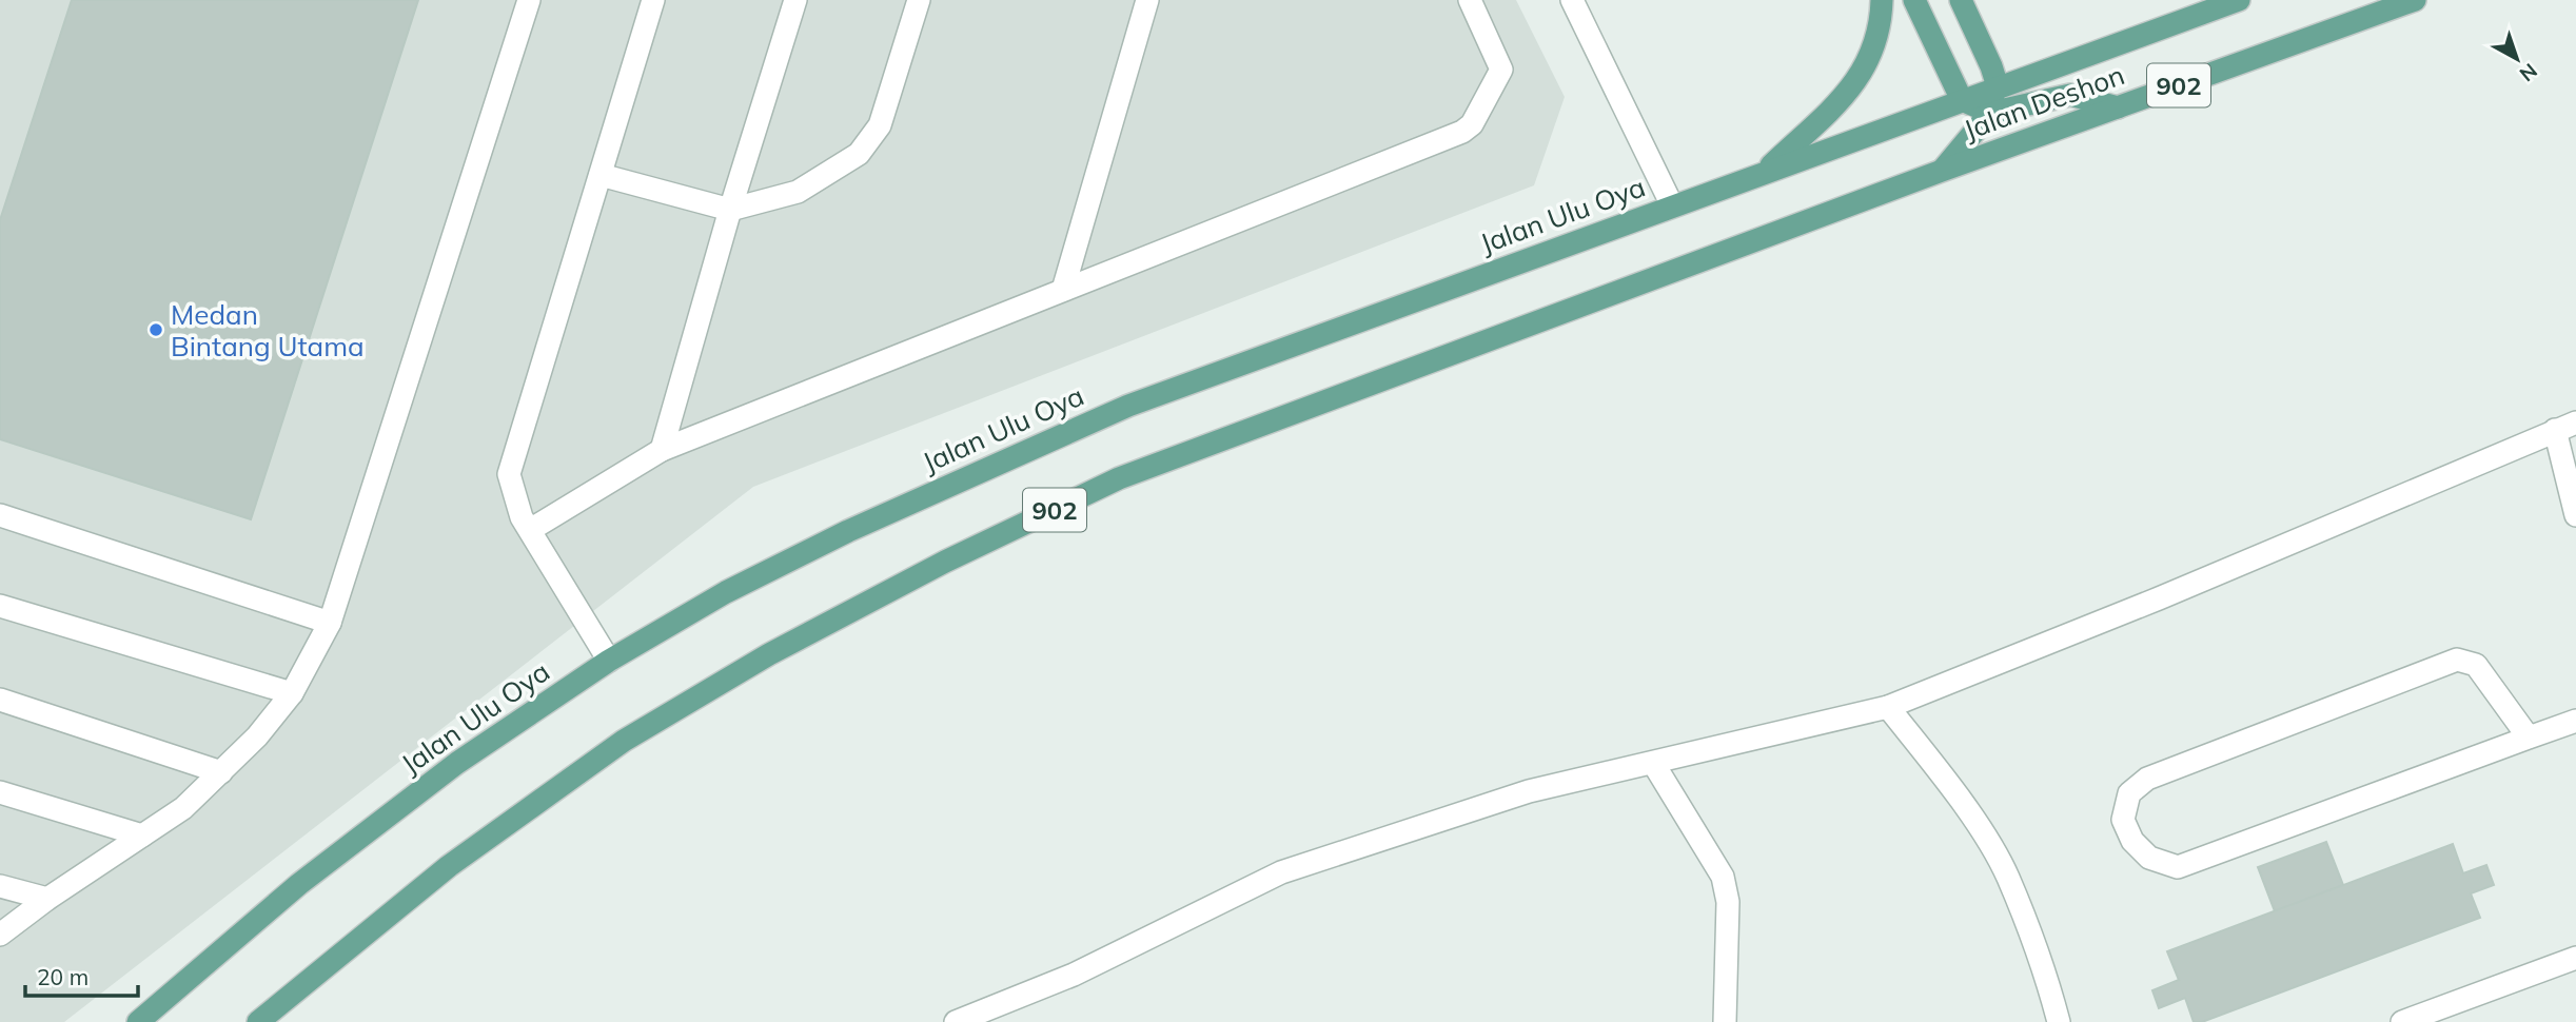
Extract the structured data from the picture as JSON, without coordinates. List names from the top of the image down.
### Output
{
  "streets": {
    "main road": ["902", "Jalan Deshon", "Jalan Ulu Oya"]
  },
  "crossings": [
    ["902", "Jalan Deshon"],
    ["Jalan Deshon", "Jalan Ulu Oya"]
  ],
  "places": ["Medan Bintang Utama"],
  "scale_bar": "20 m",
  "north": "bottom right"
}
